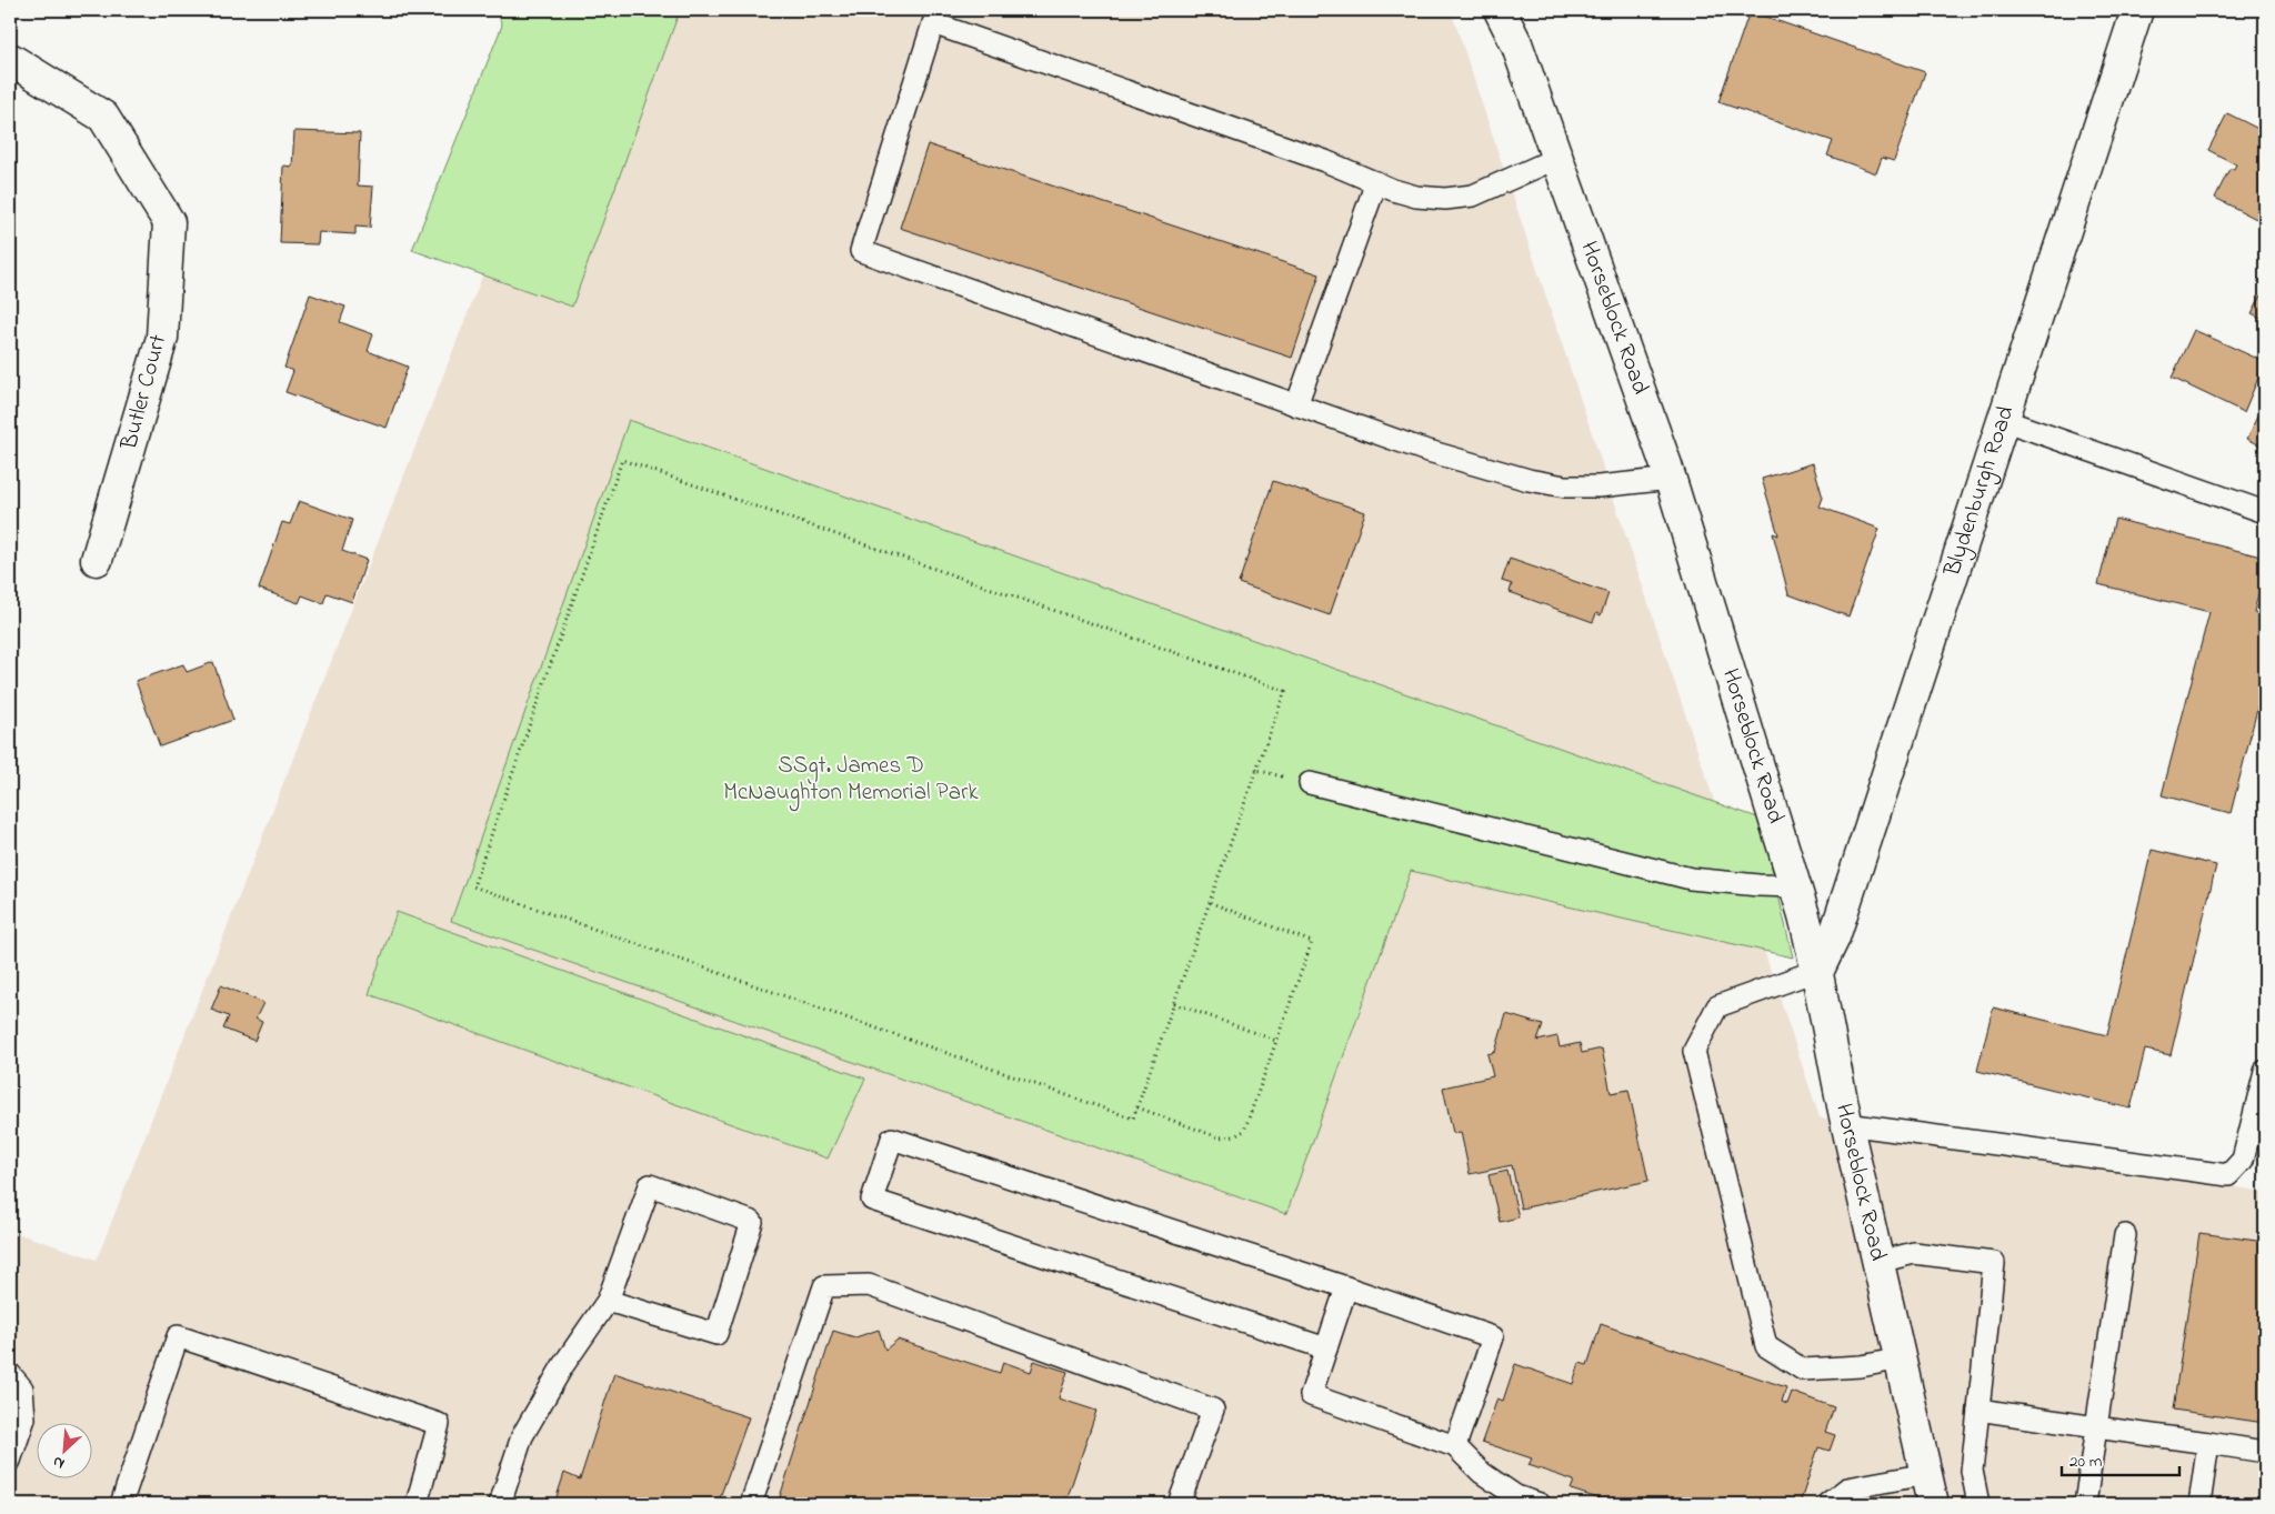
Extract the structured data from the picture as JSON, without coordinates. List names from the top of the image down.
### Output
{
  "streets": {
    "street": ["Horseblock Road", "Butler Court", "Blydenburgh Road"]
  },
  "crossings": [
    ["Horseblock Road", "Blydenburgh Road"]
  ],
  "parks": ["SSgt. James D McNaughton Memorial Park"],
  "scale_bar": "20 m",
  "north": "bottom left"
}
